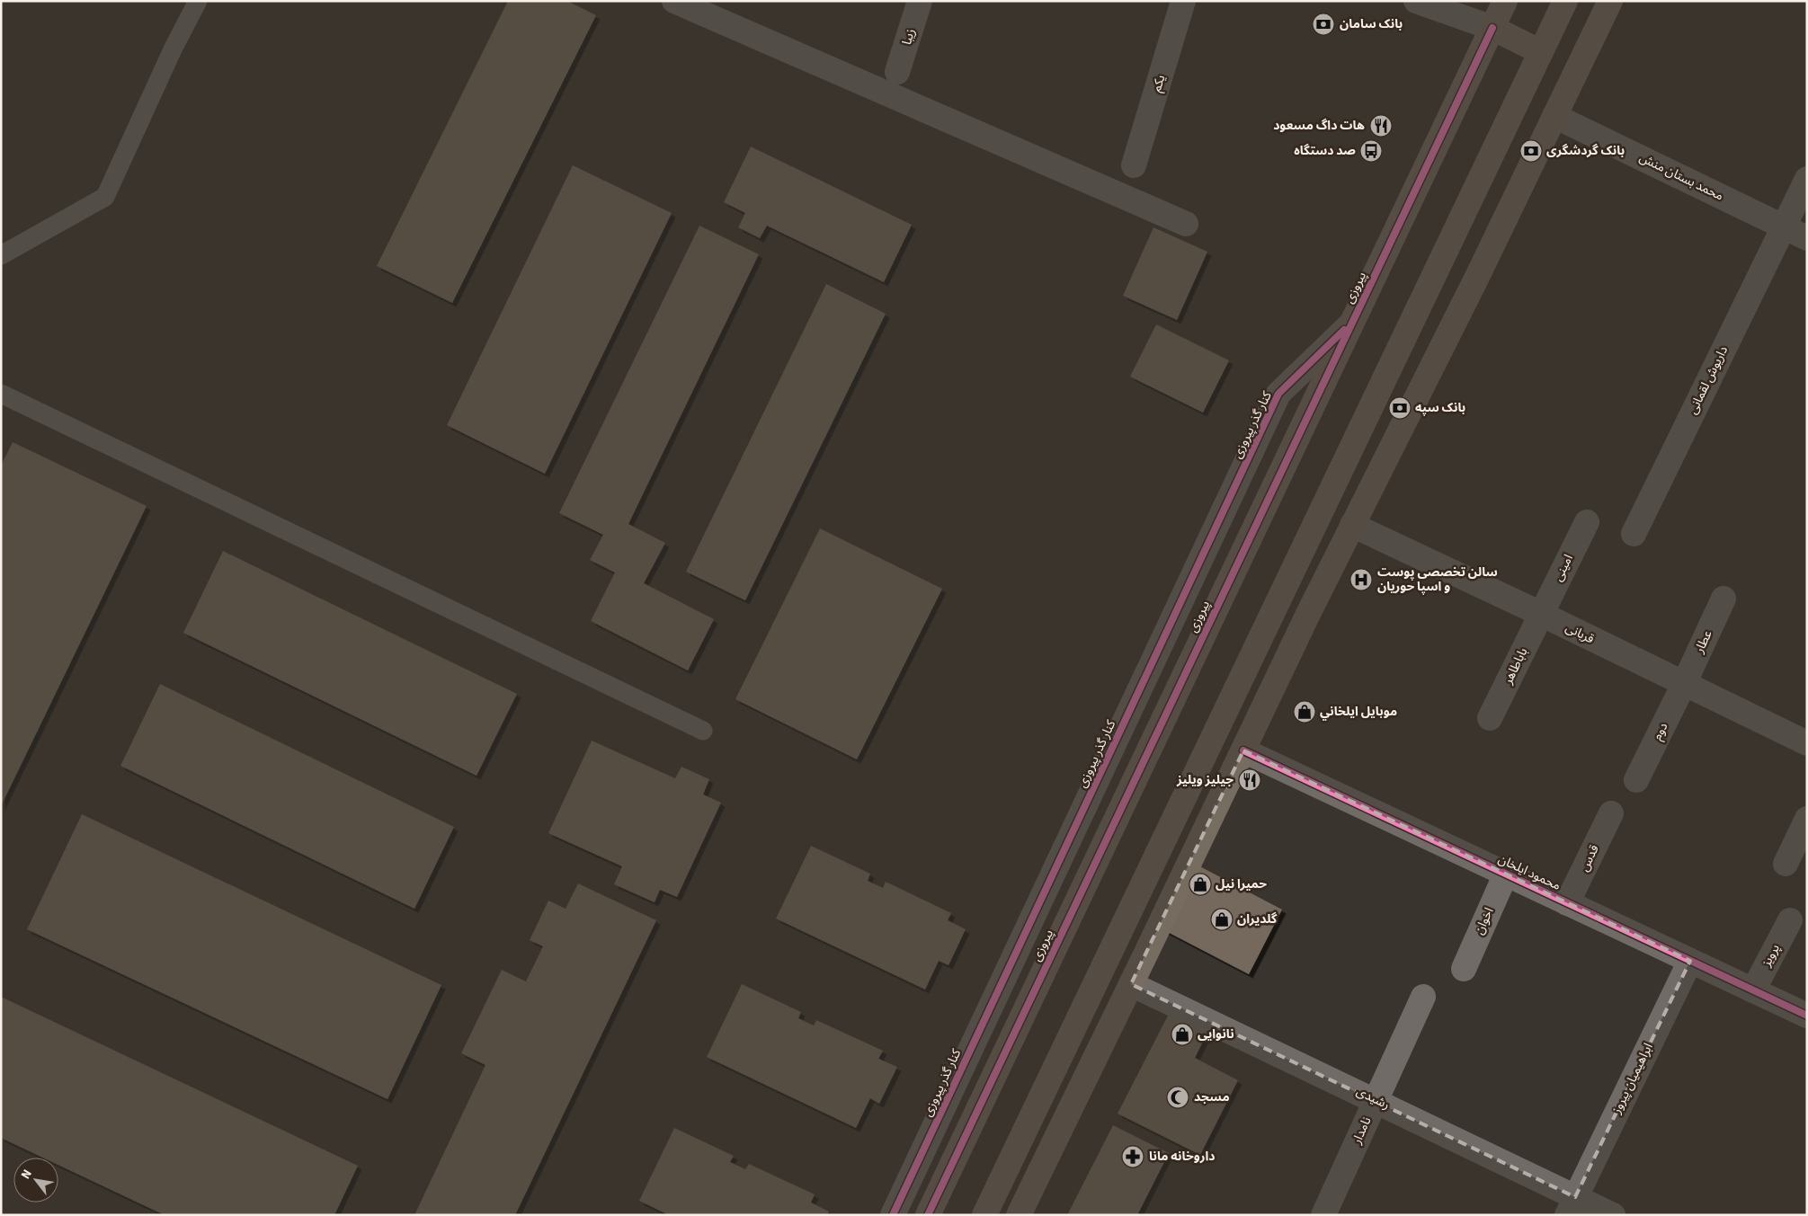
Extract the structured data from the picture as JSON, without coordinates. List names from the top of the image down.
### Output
{
  "streets": {
    "main road": ["پیروزی"],
    "street": [
      "زیبا",
      "یکم",
      "محمد بستان منش",
      "داریوش لقمانی",
      "کنار گذر پیروزی",
      "امینی",
      "قربانی",
      "عطار",
      "باباطاهر",
      "دوم",
      "قدس",
      "محمود ایلخان",
      "اخوان",
      "پرویز",
      "ابراهیمیان پیروز",
      "رشیدی",
      "نامدار"
    ]
  },
  "crossings": [
    ["محمد بستان منش", "داریوش لقمانی"],
    ["پیروزی", "کنار گذر پیروزی"],
    ["امینی", "قربانی"],
    ["امینی", "باباطاهر"],
    ["قربانی", "عطار"],
    ["قربانی", "باباطاهر"],
    ["قربانی", "دوم"],
    ["عطار", "دوم"],
    ["قدس", "محمود ایلخان"],
    ["محمود ایلخان", "اخوان"],
    ["محمود ایلخان", "پرویز"],
    ["محمود ایلخان", "ابراهیمیان پیروز"],
    ["ابراهیمیان پیروز", "رشیدی"],
    ["رشیدی", "نامدار"]
  ],
  "places": {
    "bank": ["بانک سامان", "بانک گردشگری", "بانک سپه"],
    "restaurant": ["هات داگ مسعود", "جیلیز ویلیز"],
    "bus stop": ["صد دستگاه"],
    "hospital": ["سالن تخصصی پوست و اسپا حوریان"],
    "shop": [
      "موبايل ايلخاني",
      "حمیرا نیل",
      "گلدیران",
      "نانوایی"
    ],
    "mosque": ["مسجد"],
    "pharmacy": ["داروخانه مانا"]
  },
  "north": "top left"
}
